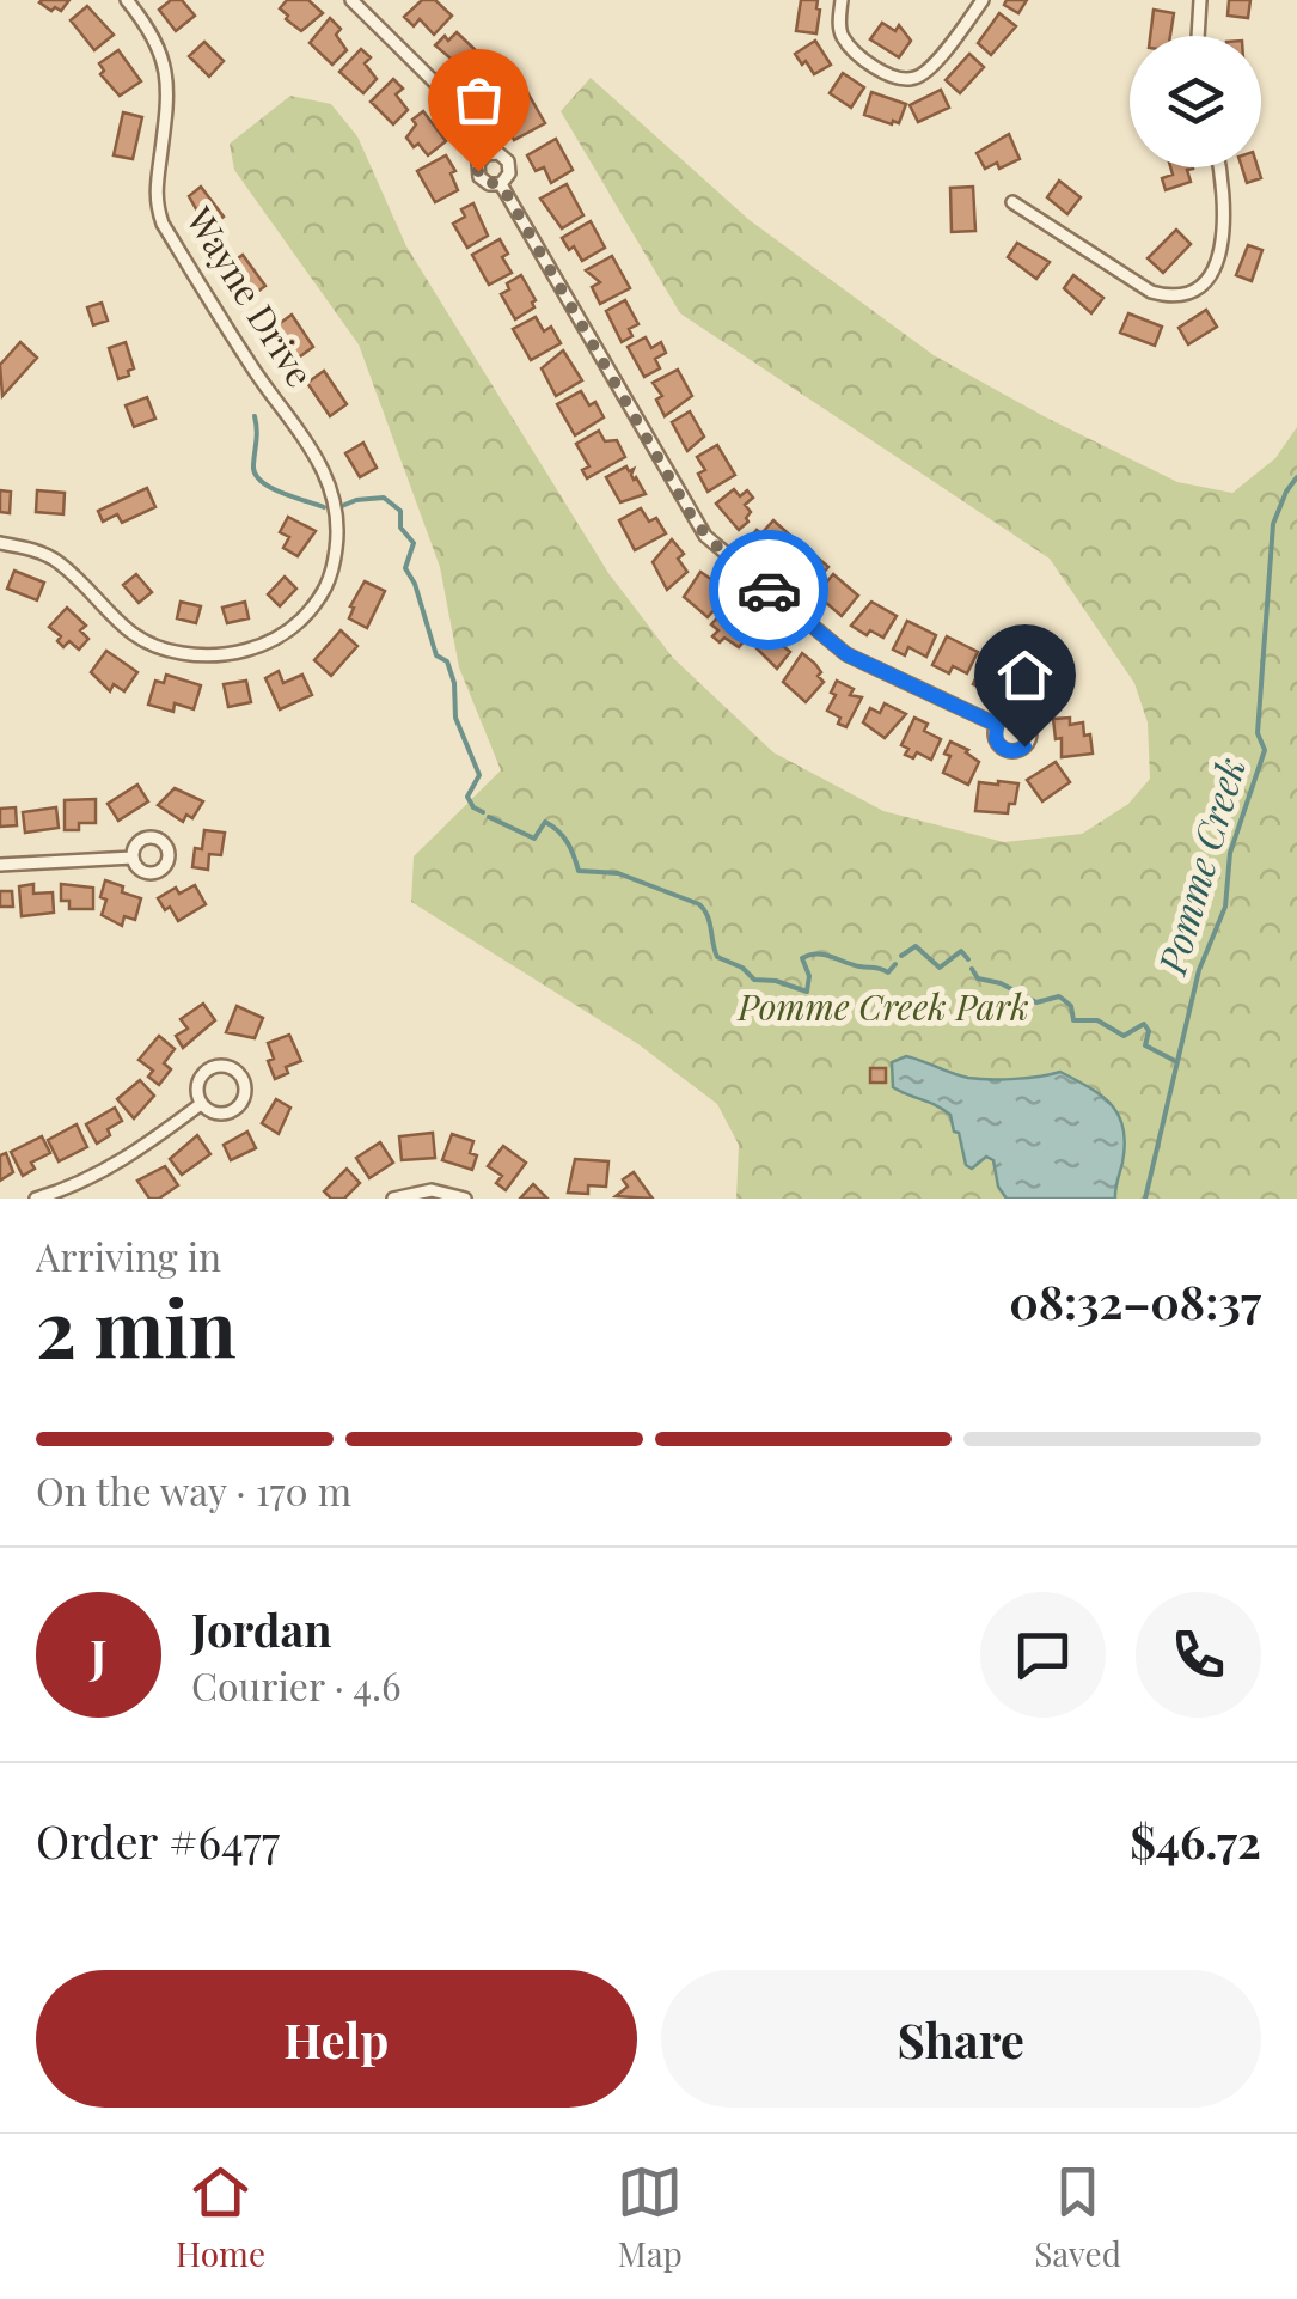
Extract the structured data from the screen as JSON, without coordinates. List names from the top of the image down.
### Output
{
  "streets": {
    "street": ["Wayne Drive"]
  },
  "water": ["Pomme Creek"],
  "parks": ["Pomme Creek Park"],
  "page": {
    "heading": ["2 min", "Arriving in", "08:32–08:37"],
    "panel": [
      "Jordan",
      "Courier · 4.6",
      "Order #6477",
      "$46.72"
    ],
    "bar": "On the way · 170 m",
    "round": "J",
    "buttons": ["Help", "Share"],
    "tabs": ["Home", "Map", "Saved"]
  }
}
